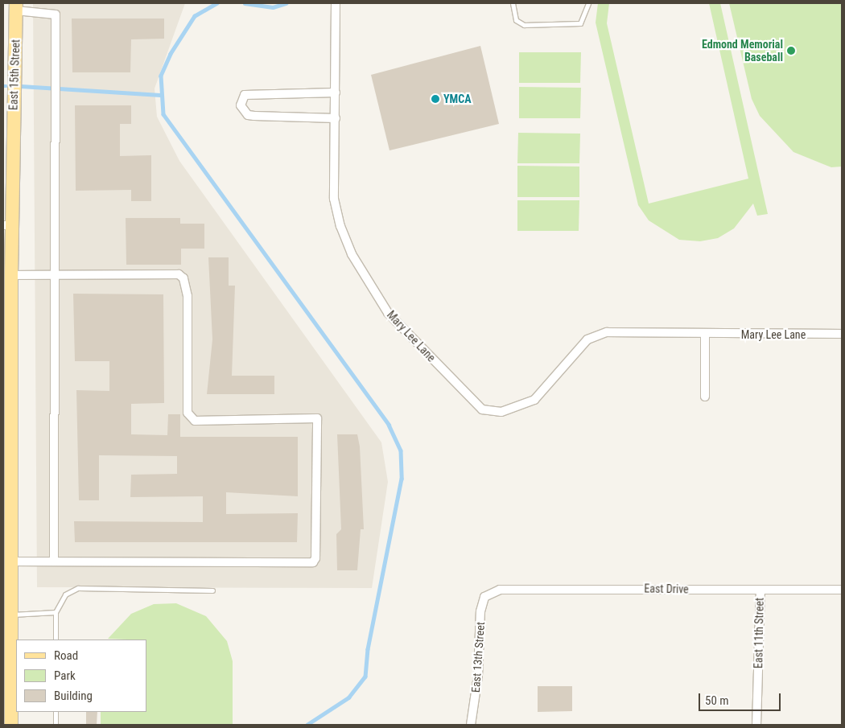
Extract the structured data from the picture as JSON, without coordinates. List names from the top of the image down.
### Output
{
  "streets": {
    "main road": ["East 15th Street"],
    "street": [
      "Mary Lee Lane",
      "East Drive",
      "East 11th Street",
      "East 13th Street"
    ]
  },
  "crossings": [
    ["East Drive", "East 11th Street"],
    ["East Drive", "East 13th Street"]
  ],
  "places": ["Edmond Memorial Baseball", "YMCA"],
  "legend": ["Road", "Park", "Building"],
  "scale_bar": "50 m"
}
